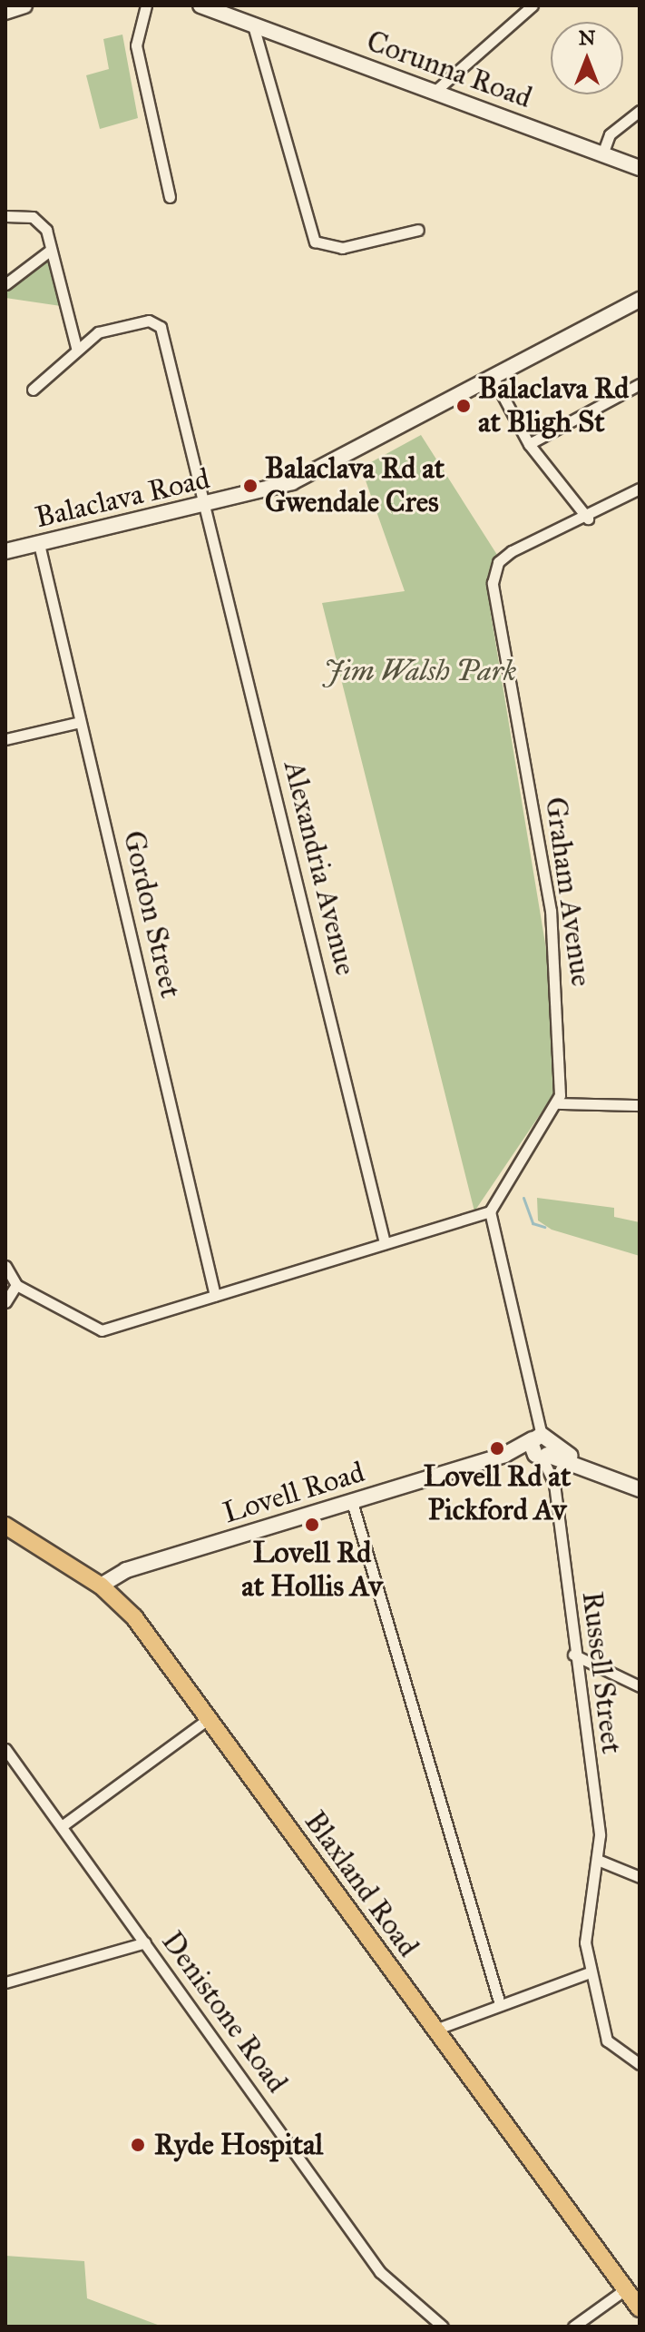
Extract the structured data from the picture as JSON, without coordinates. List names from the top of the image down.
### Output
{
  "streets": {
    "main road": ["Blaxland Road"],
    "street": [
      "Corunna Road",
      "Balaclava Road",
      "Alexandria Avenue",
      "Graham Avenue",
      "Gordon Street",
      "Lovell Road",
      "Russell Street",
      "Denistone Road"
    ]
  },
  "crossings": [
    ["Balaclava Road", "Alexandria Avenue"],
    ["Balaclava Road", "Gordon Street"],
    ["Lovell Road", "Russell Street"],
    ["Lovell Road", "Blaxland Road"]
  ],
  "parks": ["Jim Walsh Park"],
  "places": [
    "Balaclava Rd at Bligh St",
    "Balaclava Rd at Gwendale Cres",
    "Lovell Rd at Pickford Av",
    "Lovell Rd at Hollis Av",
    "Ryde Hospital"
  ],
  "north": "top"
}
